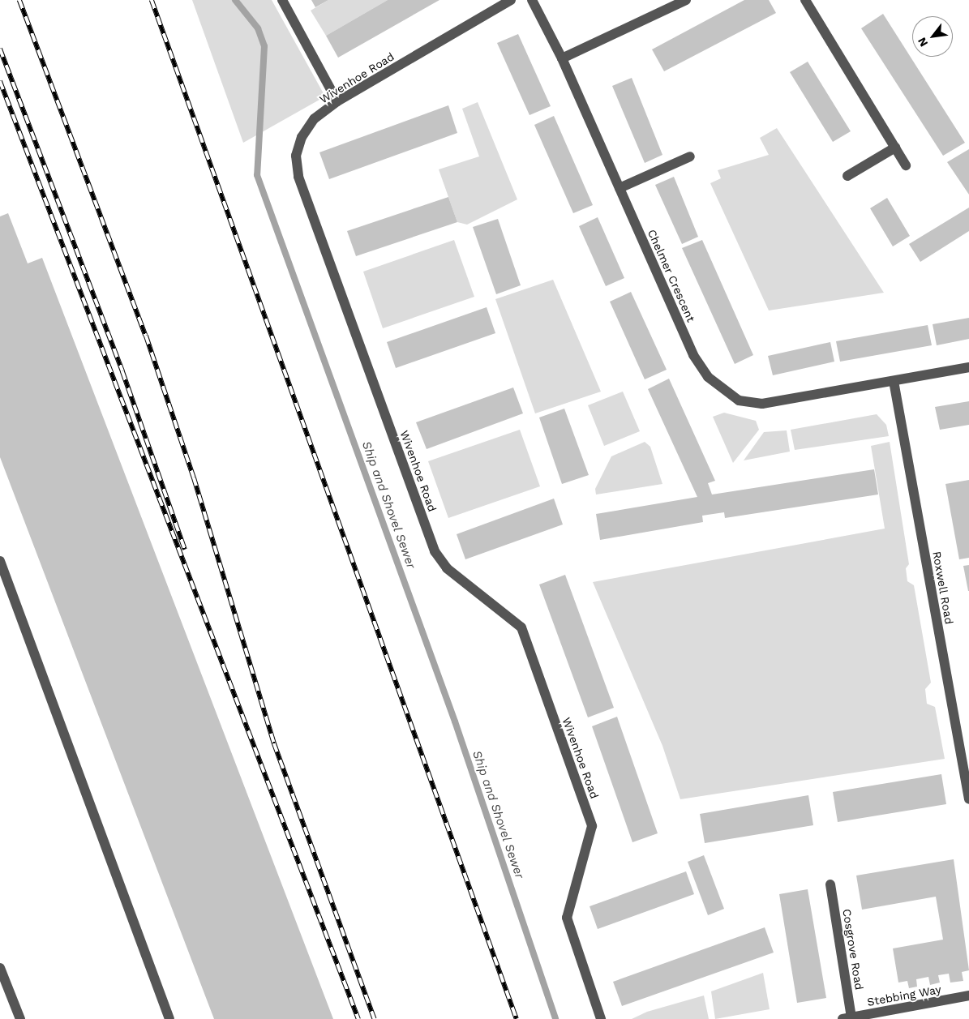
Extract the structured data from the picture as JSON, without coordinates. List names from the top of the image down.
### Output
{
  "streets": {
    "street": [
      "Wivenhoe Road",
      "Chelmer Crescent",
      "Roxwell Road",
      "Cosgrove Road",
      "Stebbing Way"
    ]
  },
  "crossings": [
    ["Chelmer Crescent", "Roxwell Road"],
    ["Cosgrove Road", "Stebbing Way"]
  ],
  "water": ["Ship and Shovel Sewer"],
  "north": "bottom left"
}
